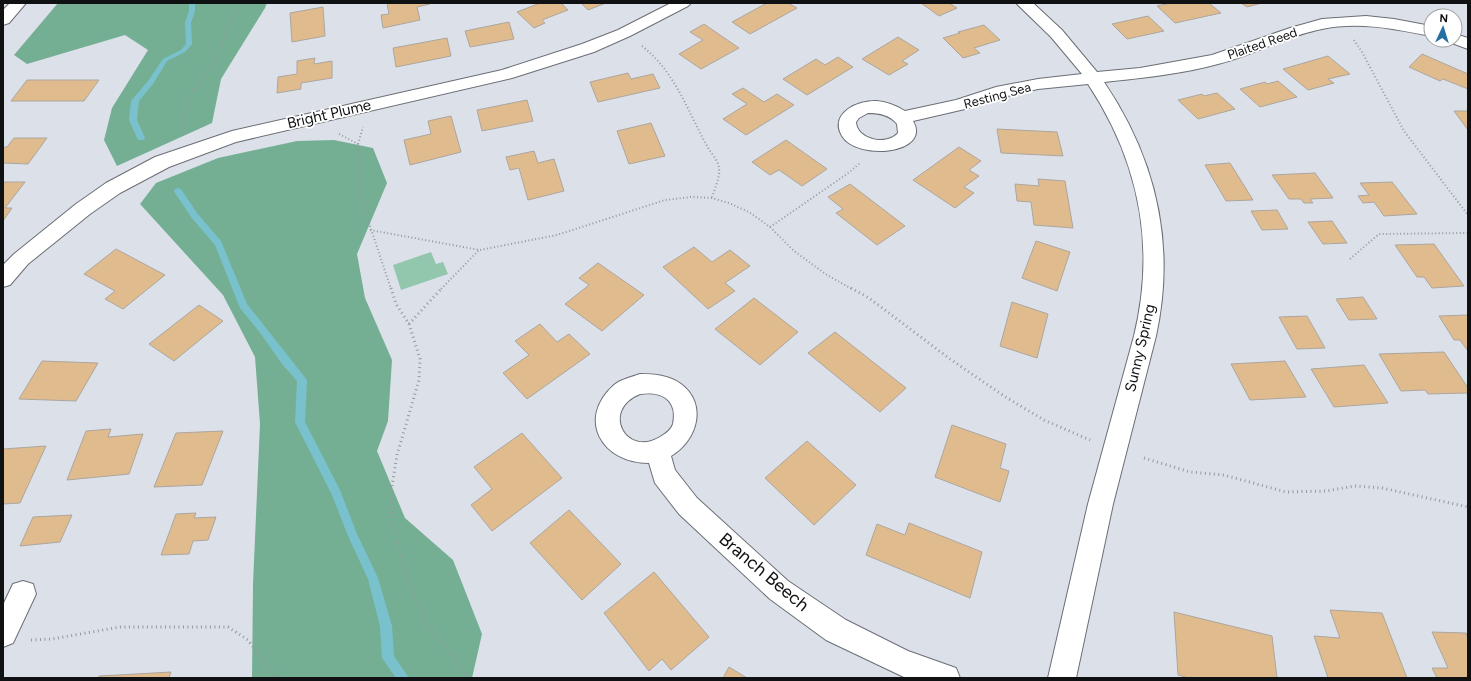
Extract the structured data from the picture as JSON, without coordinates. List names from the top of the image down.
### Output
{
  "streets": {
    "street": [
      "Plaited Reed",
      "Resting Sea",
      "Bright Plume",
      "Sunny Spring",
      "Branch Beech"
    ]
  },
  "crossings": [
    ["Plaited Reed", "Resting Sea"],
    ["Plaited Reed", "Sunny Spring"],
    ["Resting Sea", "Sunny Spring"]
  ],
  "north": "top"
}
